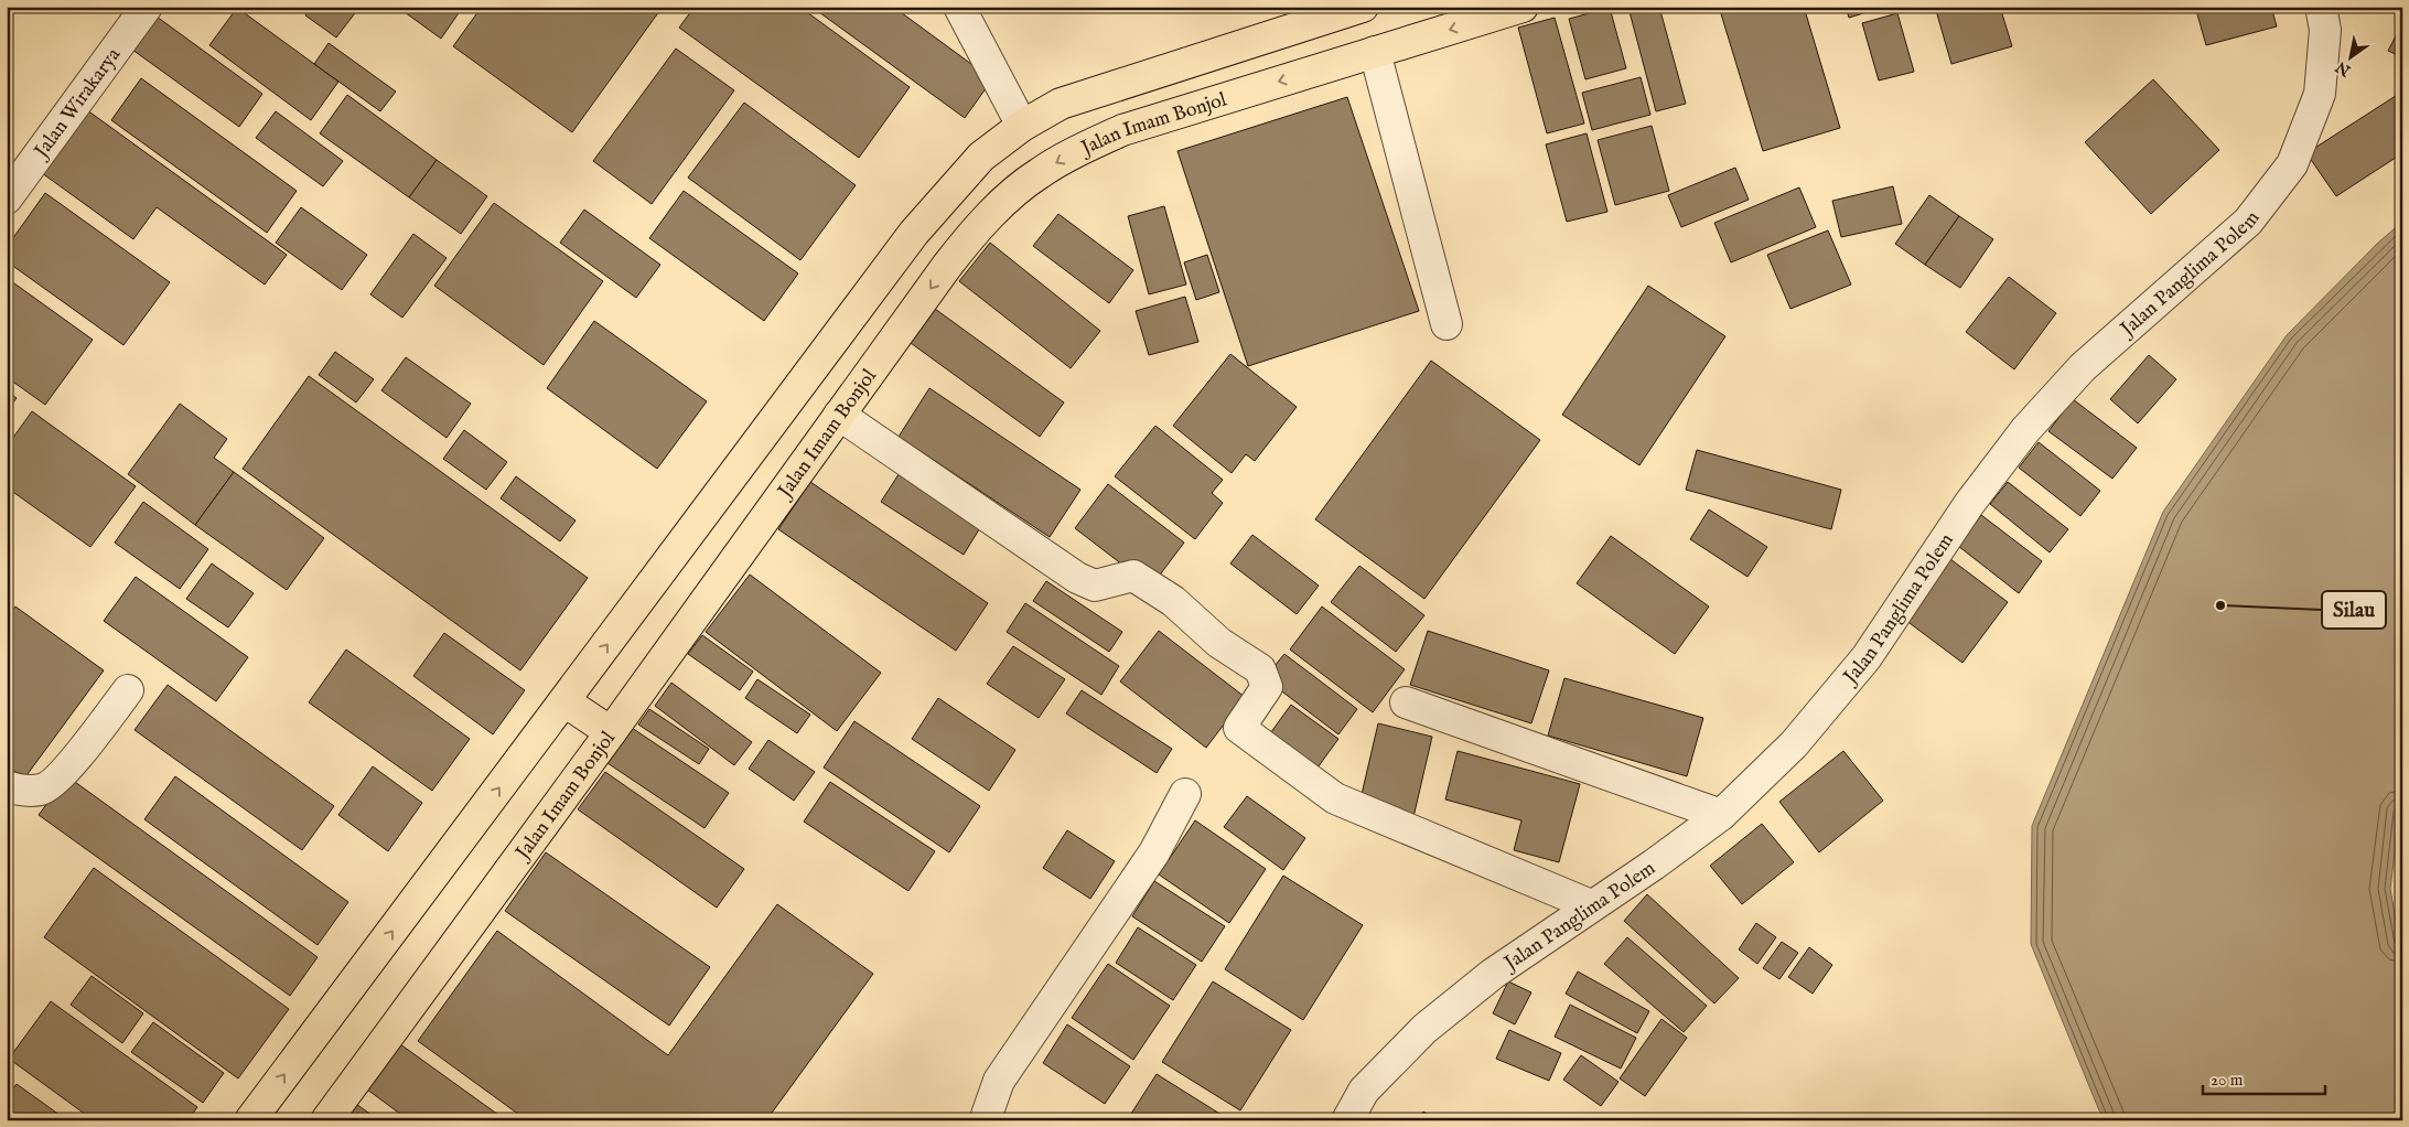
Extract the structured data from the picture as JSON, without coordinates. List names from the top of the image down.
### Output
{
  "streets": {
    "main road": ["Jalan Imam Bonjol"],
    "street": ["Jalan Wirakarya", "Jalan Panglima Polem"]
  },
  "places": ["Silau"],
  "scale_bar": "20 m",
  "north": "bottom left"
}
